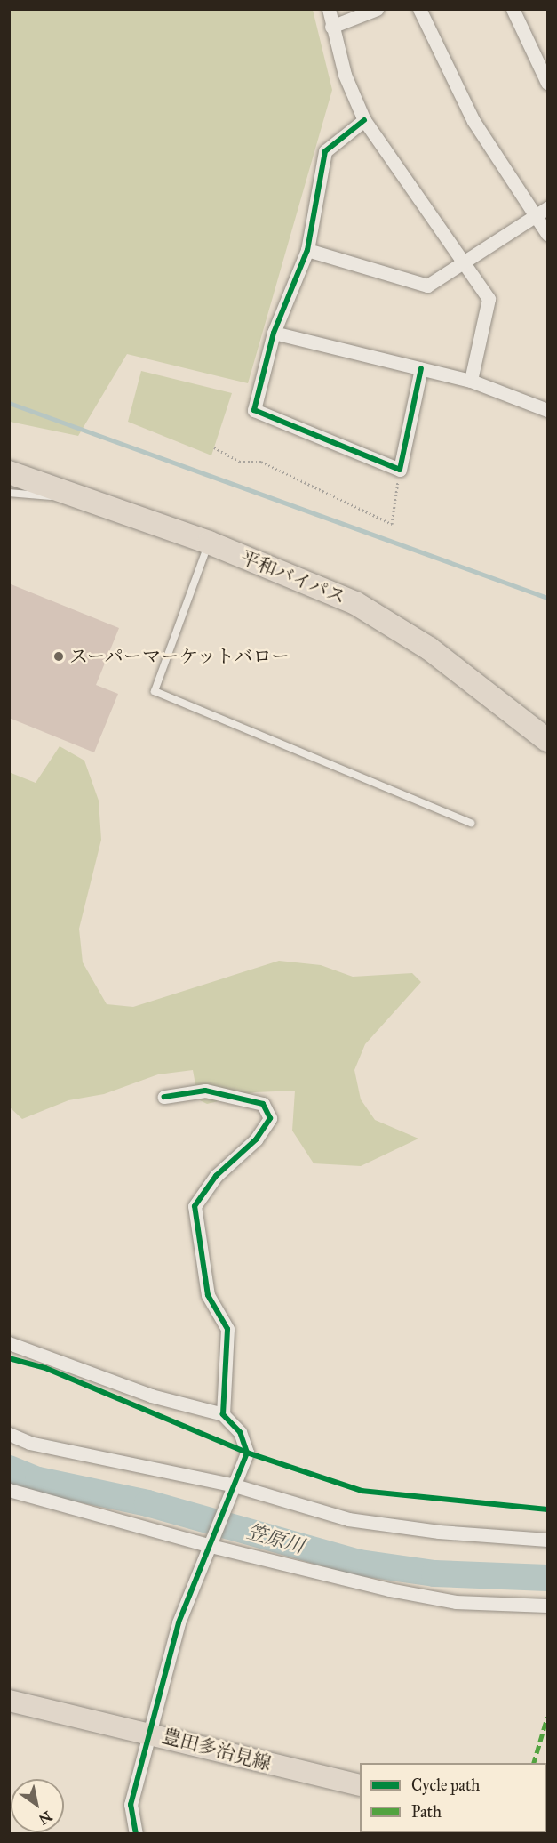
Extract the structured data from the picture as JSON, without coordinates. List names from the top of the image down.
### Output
{
  "streets": {
    "highway": ["平和バイパス"],
    "main road": ["豊田多治見線"]
  },
  "water": ["笠原川"],
  "places": ["スーパーマーケットバロー"],
  "legend": ["Cycle path", "Path"],
  "north": "bottom right"
}
